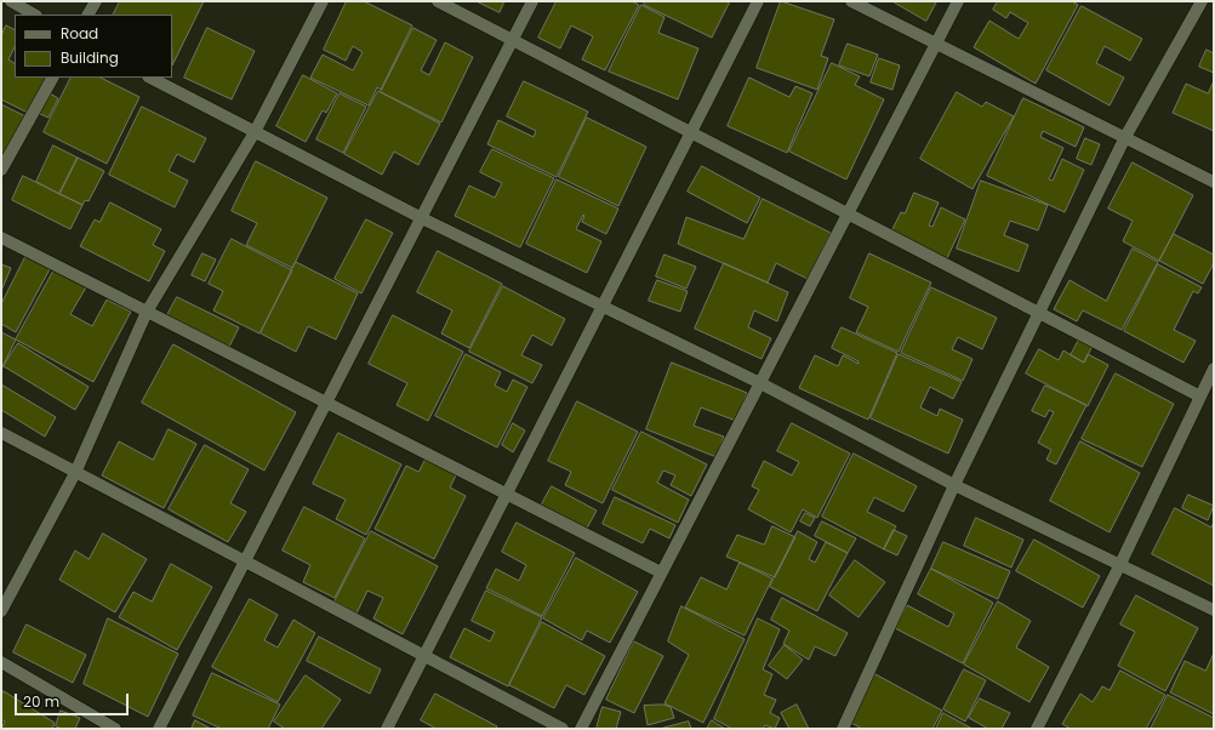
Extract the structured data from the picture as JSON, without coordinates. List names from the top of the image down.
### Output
{
  "legend": ["Road", "Building"],
  "scale_bar": "20 m"
}
